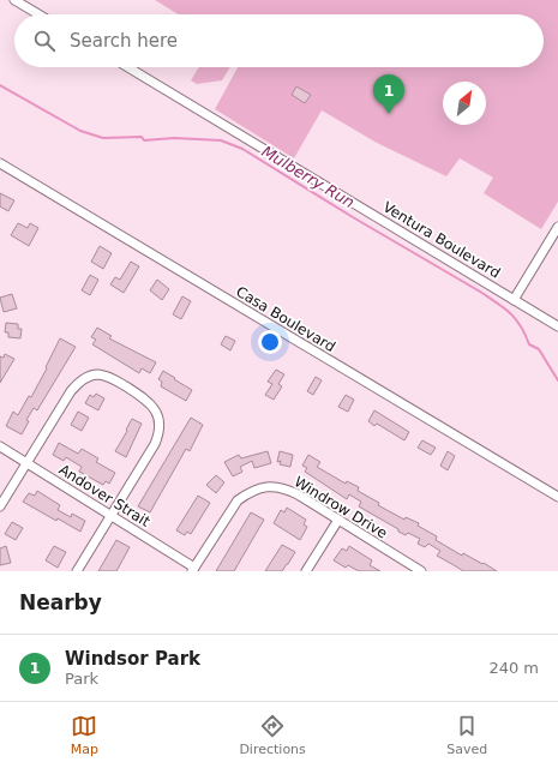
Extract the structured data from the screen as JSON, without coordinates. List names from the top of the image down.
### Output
{
  "streets": {
    "street": [
      "Ventura Boulevard",
      "Casa Boulevard",
      "Andover Strait",
      "Windrow Drive"
    ]
  },
  "crossings": [
    ["Andover Strait", "Windrow Drive"]
  ],
  "water": ["Mulberry Run"],
  "north": "top right",
  "page": {
    "search": "Search here",
    "pins": "1",
    "heading": "Nearby",
    "list": [
      {
        "mark": "1",
        "name": "Windsor Park",
        "note": "Park",
        "value": "240 m"
      }
    ],
    "nav": ["Map", "Directions", "Saved"]
  }
}
